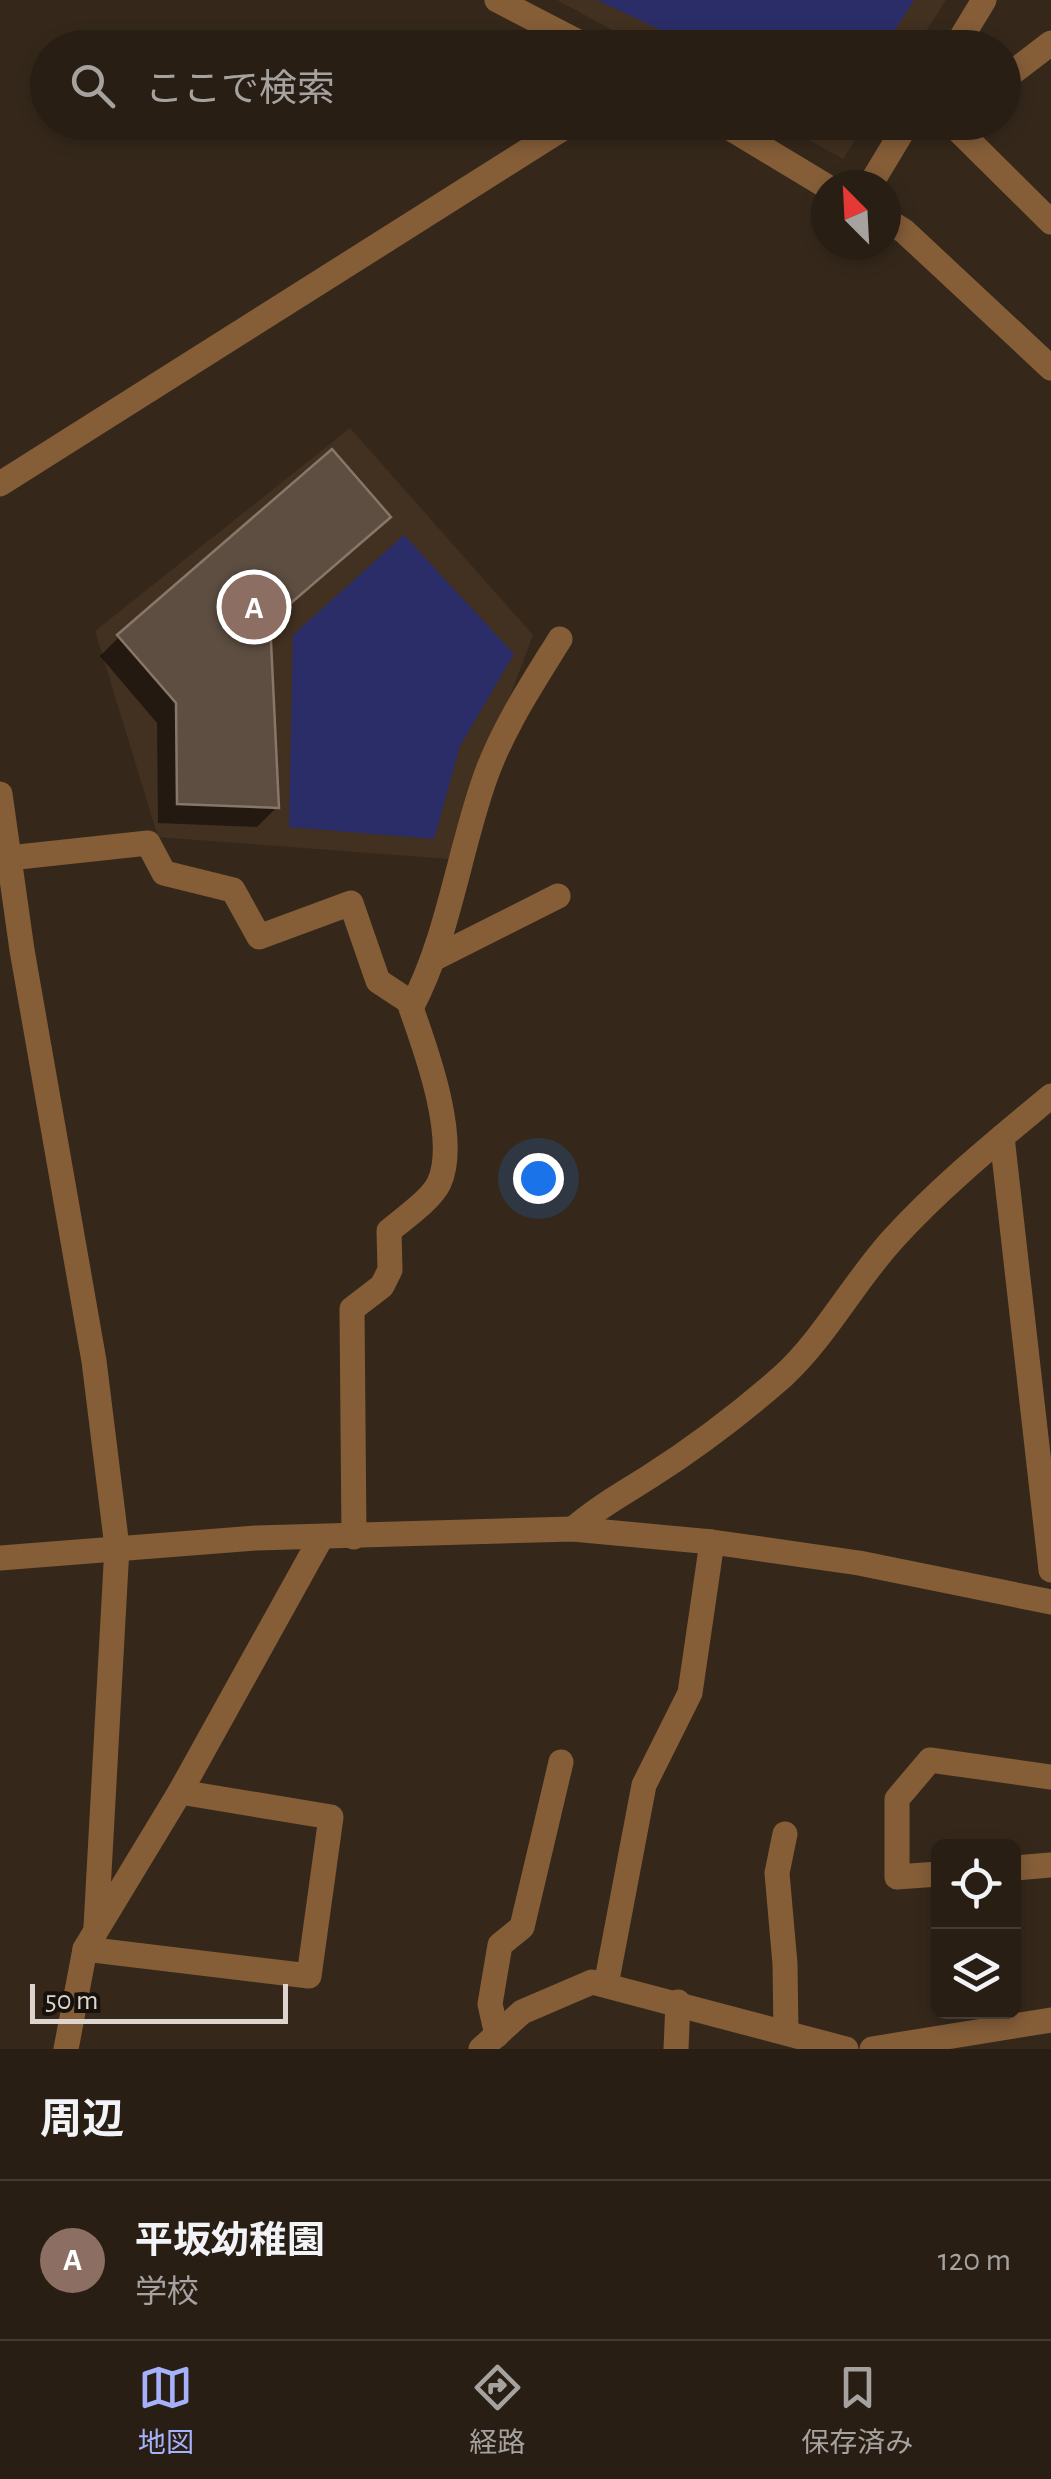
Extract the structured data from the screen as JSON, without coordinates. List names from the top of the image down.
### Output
{
  "scale_bar": "50 m",
  "north": "top left",
  "page": {
    "search": "ここで検索",
    "pins": "A",
    "scale": "50 m",
    "heading": "周辺",
    "list": [
      {
        "mark": "A",
        "name": "平坂幼稚園",
        "note": "学校",
        "value": "120 m"
      }
    ],
    "nav": ["地図", "経路", "保存済み"]
  }
}
